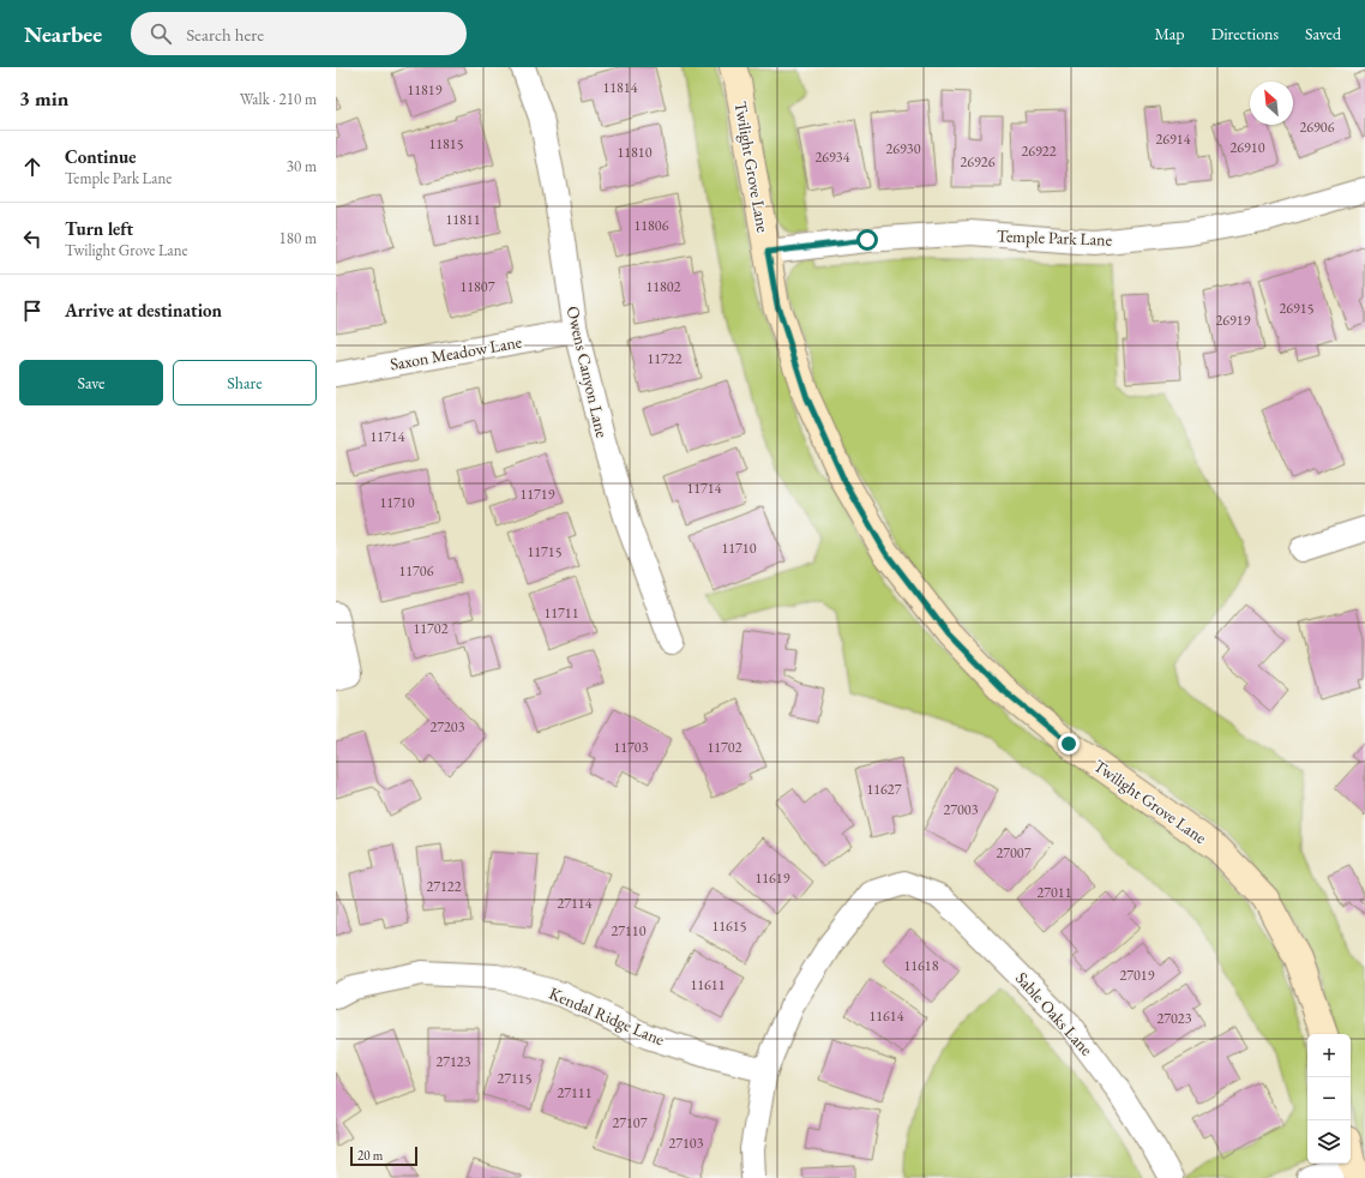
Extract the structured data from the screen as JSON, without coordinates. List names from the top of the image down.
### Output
{
  "streets": {
    "street": [
      "Twilight Grove Lane",
      "Temple Park Lane",
      "Saxon Meadow Lane",
      "Owens Canyon Lane",
      "Sable Oaks Lane",
      "Kendal Ridge Lane"
    ]
  },
  "crossings": [
    ["Twilight Grove Lane", "Temple Park Lane"],
    ["Saxon Meadow Lane", "Owens Canyon Lane"],
    ["Sable Oaks Lane", "Kendal Ridge Lane"]
  ],
  "house_numbers": [
    "11814",
    "11819",
    "26906",
    "26914",
    "11815",
    "26910",
    "26930",
    "26922",
    "11810",
    "26934",
    "26926",
    "11811",
    "11806",
    "11807",
    "11802",
    "26915",
    "26919",
    "11722",
    "11714",
    "11714",
    "11719",
    "11710",
    "11710",
    "11715",
    "11706",
    "11711",
    "11702",
    "27203",
    "11703",
    "11702",
    "11627",
    "27003",
    "27007",
    "11619",
    "27122",
    "27011",
    "27114",
    "11615",
    "27110",
    "11618",
    "27019",
    "11611",
    "11614",
    "27023",
    "27123",
    "27115",
    "27111",
    "27107",
    "27103"
  ],
  "scale_bar": "20 m",
  "north": "top left",
  "page": {
    "header": "Nearbee",
    "search": "Search here",
    "nav": ["Map", "Directions", "Saved"],
    "heading": ["3 min", "Walk · 210 m"],
    "list": [
      ["Continue", "Temple Park Lane", "30 m"],
      ["Turn left", "Twilight Grove Lane", "180 m"],
      "Arrive at destination"
    ],
    "buttons": ["Save", "Share"],
    "map_buttons": ["+", "−"],
    "scale": "20 m"
  }
}
